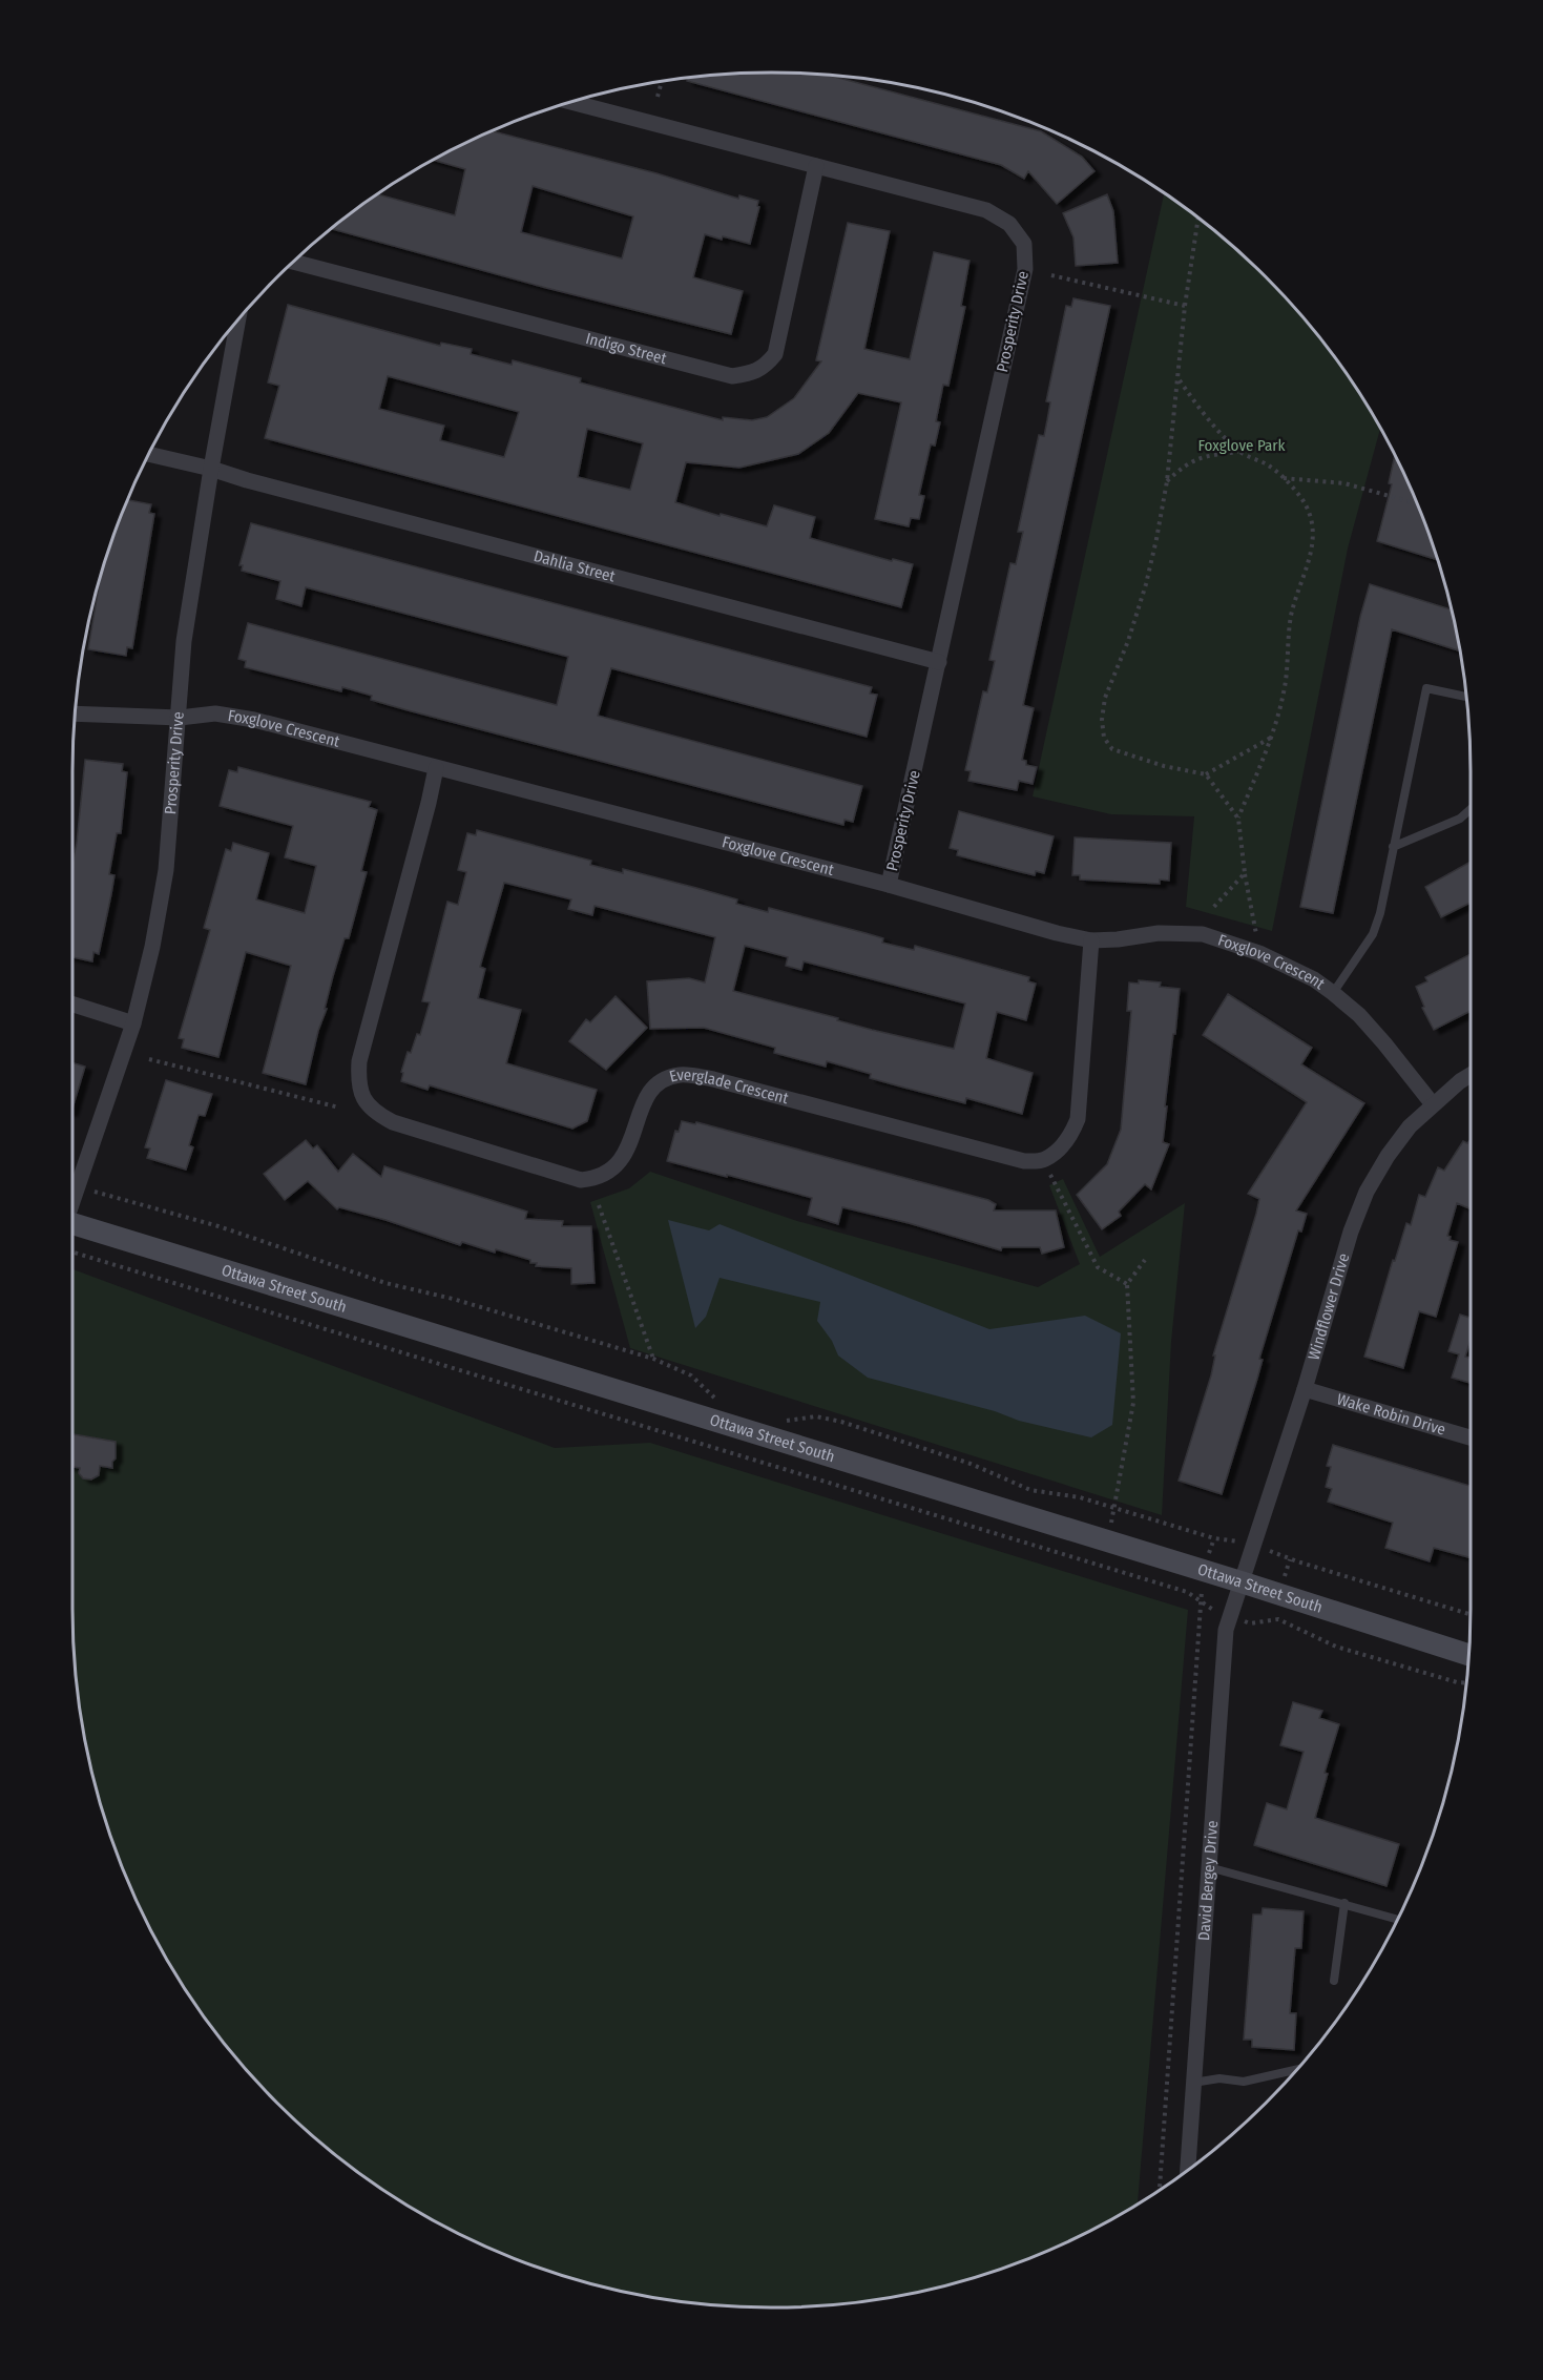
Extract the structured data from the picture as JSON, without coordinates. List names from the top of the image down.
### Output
{
  "streets": {
    "main road": ["Ottawa Street South"],
    "street": [
      "Prosperity Drive",
      "Indigo Street",
      "Dahlia Street",
      "Foxglove Crescent",
      "Everglade Crescent",
      "Windflower Drive",
      "Wake Robin Drive",
      "David Bergey Drive"
    ]
  },
  "crossings": [
    ["Prosperity Drive", "Indigo Street"],
    ["Prosperity Drive", "Dahlia Street"],
    ["Prosperity Drive", "Foxglove Crescent"],
    ["Foxglove Crescent", "Everglade Crescent"],
    ["Foxglove Crescent", "Windflower Drive"],
    ["Ottawa Street South", "Windflower Drive"],
    ["Ottawa Street South", "David Bergey Drive"],
    ["Windflower Drive", "Wake Robin Drive"],
    ["Windflower Drive", "David Bergey Drive"]
  ],
  "parks": ["Foxglove Park"]
}
